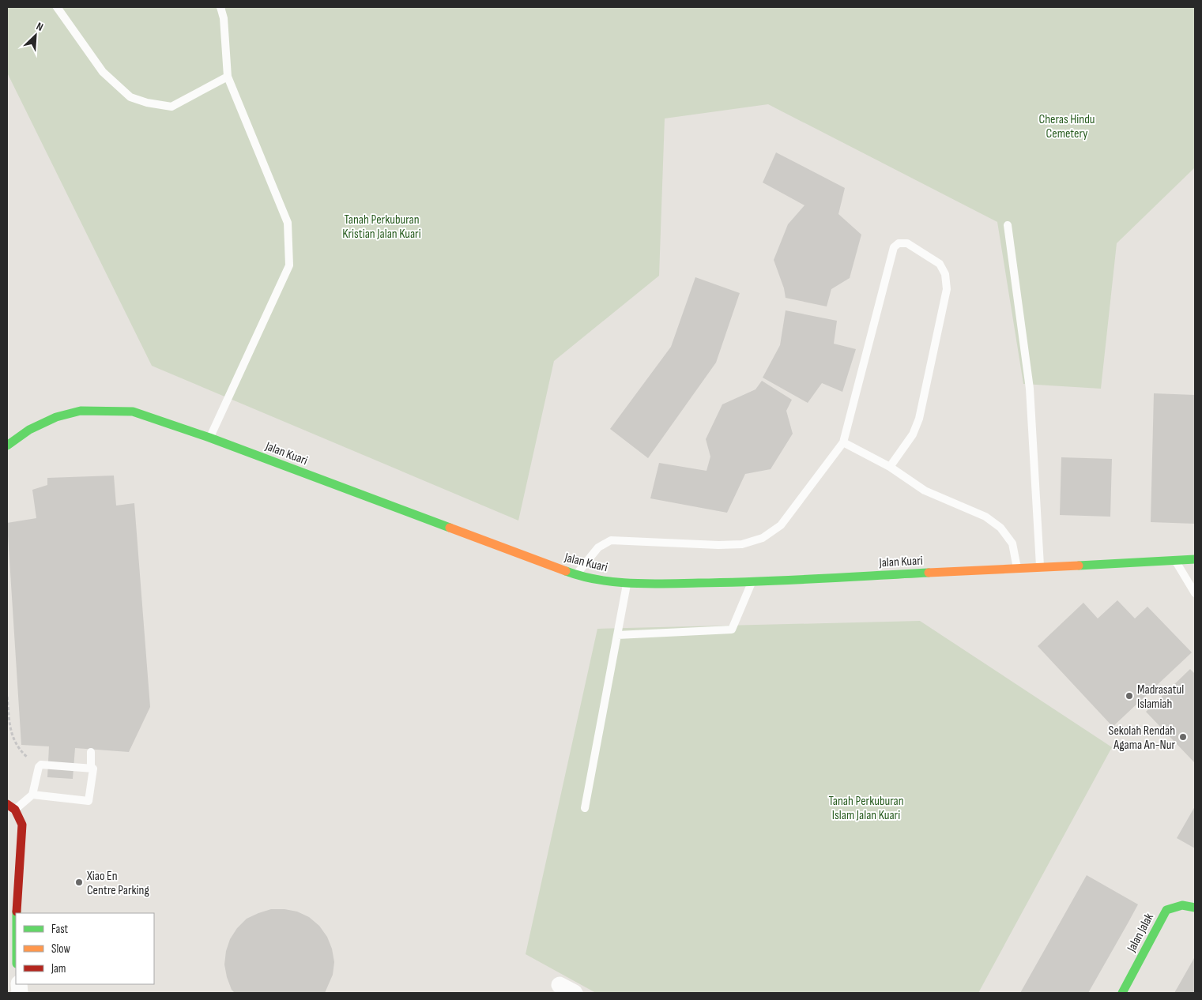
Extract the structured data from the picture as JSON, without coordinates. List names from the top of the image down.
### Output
{
  "streets": {
    "street": ["Jalan Kuari", "Jalan Jalak"]
  },
  "parks": ["Cheras Hindu Cemetery", "Tanah Perkuburan Kristian Jalan Kuari", "Tanah Perkuburan Islam Jalan Kuari"],
  "places": ["Madrasatul Islamiah", "Sekolah Rendah Agama An-Nur", "Xiao En Centre Parking"],
  "legend": ["Fast", "Slow", "Jam"],
  "north": "top right"
}
